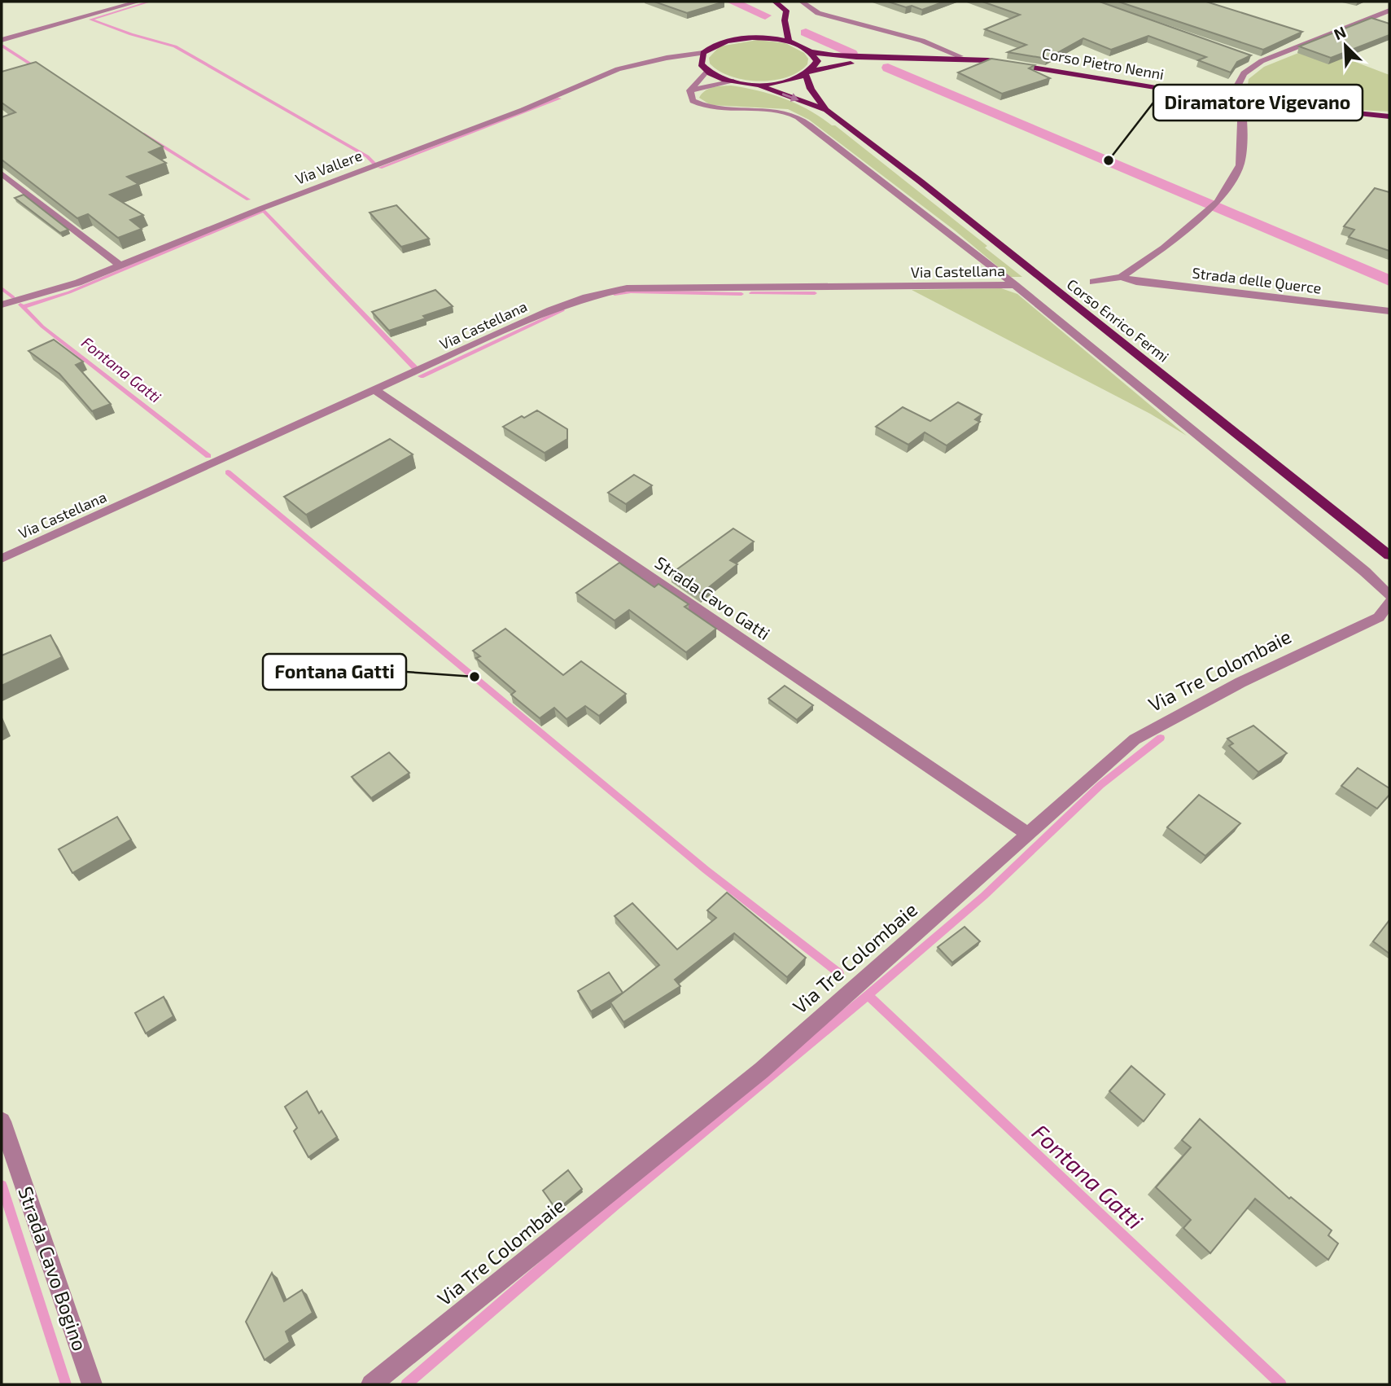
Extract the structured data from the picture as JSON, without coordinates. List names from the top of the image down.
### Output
{
  "streets": {
    "main road": ["Corso Pietro Nenni", "Corso Enrico Fermi"],
    "street": [
      "Via Vallere",
      "Via Castellana",
      "Strada delle Querce",
      "Strada Cavo Gatti",
      "Via Tre Colombaie",
      "Strada Cavo Bogino"
    ]
  },
  "crossings": [
    ["Corso Pietro Nenni", "Corso Enrico Fermi"],
    ["Via Castellana", "Strada Cavo Gatti"],
    ["Strada Cavo Gatti", "Via Tre Colombaie"]
  ],
  "water": ["Fontana Gatti"],
  "places": ["Diramatore Vigevano", "Fontana Gatti"],
  "north": "top left"
}
